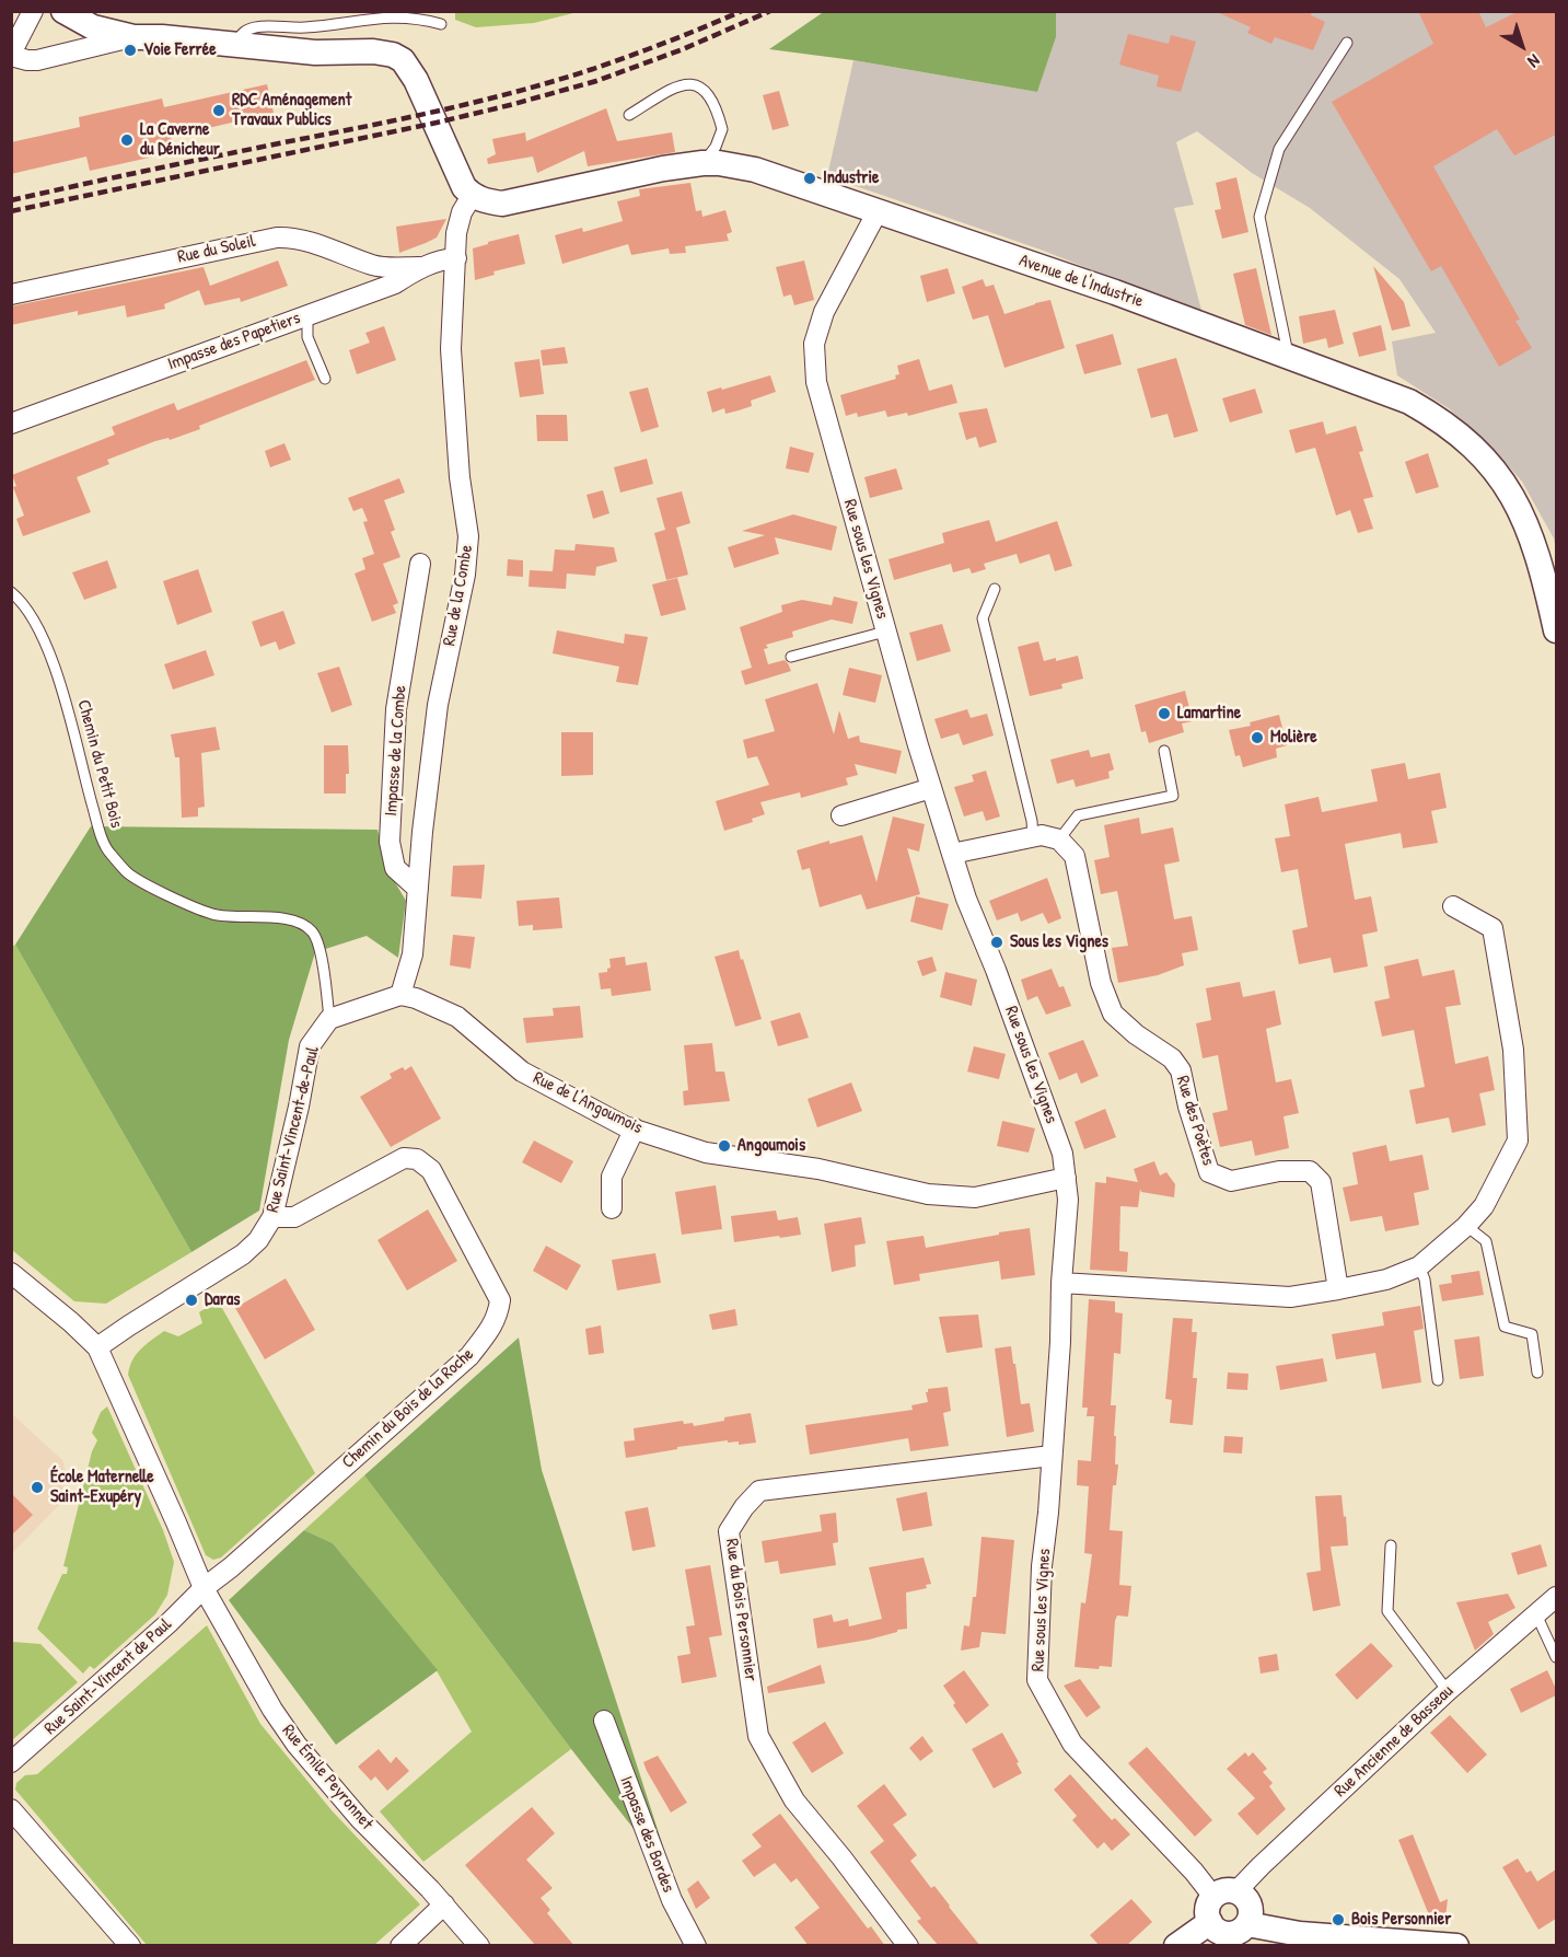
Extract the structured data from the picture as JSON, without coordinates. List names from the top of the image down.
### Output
{
  "streets": {
    "street": [
      "Rue du Soleil",
      "Avenue de l'Industrie",
      "Impasse des Papetiers",
      "Rue sous les Vignes",
      "Rue de la Combe",
      "Impasse de la Combe",
      "Rue de l'Angoumois",
      "Rue des Poètes",
      "Rue Saint-Vincent-de-Paul",
      "Chemin du Bois de la Roche",
      "Rue du Bois Personnier",
      "Rue Saint-Vincent de Paul",
      "Rue Ancienne de Basseau",
      "Rue Émile Peyronnet",
      "Impasse des Bordes"
    ],
    "lane": ["Chemin du Petit Bois"]
  },
  "crossings": [
    ["Rue du Soleil", "Impasse des Papetiers"],
    ["Avenue de l'Industrie", "Rue sous les Vignes"],
    ["Avenue de l'Industrie", "Rue de la Combe"],
    ["Impasse des Papetiers", "Rue de la Combe"],
    ["Rue sous les Vignes", "Rue de l'Angoumois"],
    ["Rue sous les Vignes", "Rue du Bois Personnier"],
    ["Rue sous les Vignes", "Rue Ancienne de Basseau"],
    ["Rue de la Combe", "Impasse de la Combe"],
    ["Rue de la Combe", "Rue de l'Angoumois"],
    ["Chemin du Petit Bois", "Rue Saint-Vincent-de-Paul"],
    ["Rue Saint-Vincent-de-Paul", "Chemin du Bois de la Roche"],
    ["Rue Saint-Vincent-de-Paul", "Rue Émile Peyronnet"],
    ["Chemin du Bois de la Roche", "Rue Saint-Vincent de Paul"],
    ["Chemin du Bois de la Roche", "Rue Émile Peyronnet"],
    ["Rue Saint-Vincent de Paul", "Rue Émile Peyronnet"]
  ],
  "places": [
    "Voie Ferrée",
    "RDC Aménagement Travaux Publics",
    "La Caverne du Dénicheur",
    "Industrie",
    "Lamartine",
    "Molière",
    "Sous les Vignes",
    "Angoumois",
    "Daras",
    "École Maternelle Saint-Exupéry",
    "Bois Personnier"
  ],
  "north": "bottom right"
}
